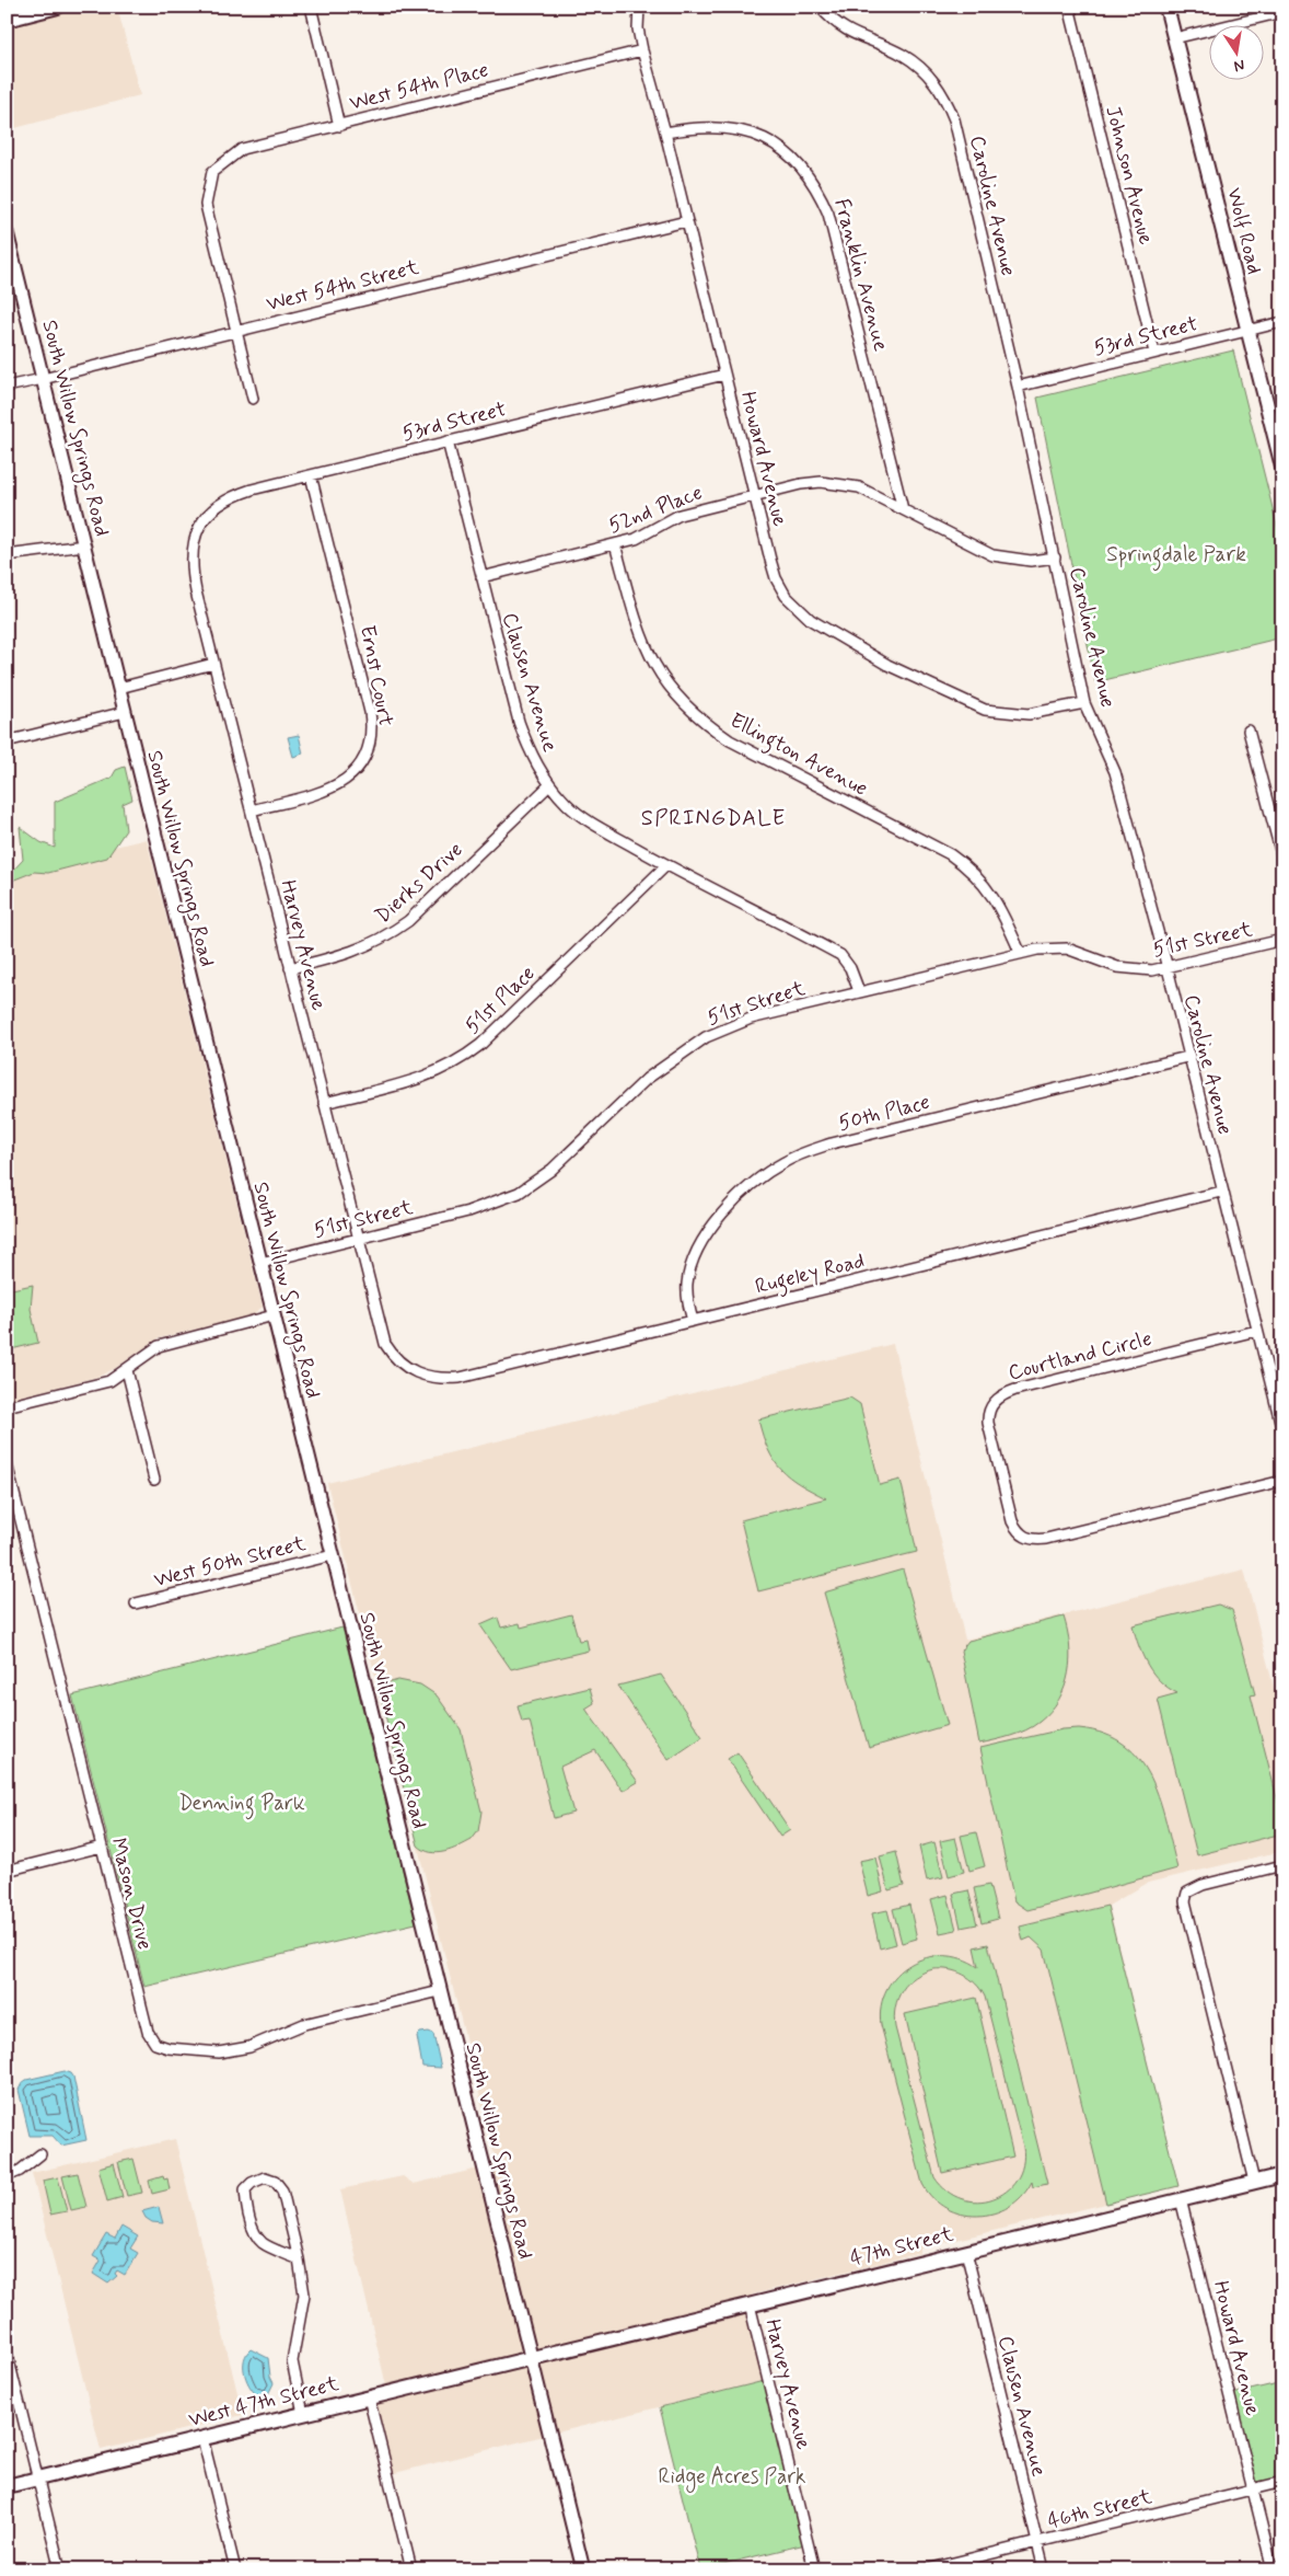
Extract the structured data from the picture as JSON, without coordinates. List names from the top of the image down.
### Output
{
  "streets": {
    "main road": ["Wolf Road", "47th Street", "West 47th Street"],
    "street": [
      "West 54th Place",
      "Johnson Avenue",
      "Caroline Avenue",
      "Franklin Avenue",
      "West 54th Street",
      "53rd Street",
      "South Willow Springs Road",
      "Howard Avenue",
      "52nd Place",
      "Ernst Court",
      "Clausen Avenue",
      "Ellington Avenue",
      "Dierks Drive",
      "51st Street",
      "Harvey Avenue",
      "51st Place",
      "50th Place",
      "Rugeley Road",
      "Courtland Circle",
      "West 50th Street",
      "Mason Drive",
      "46th Street"
    ]
  },
  "crossings": [
    ["West 54th Place", "West 54th Street"],
    ["West 54th Place", "Howard Avenue"],
    ["Johnson Avenue", "53rd Street"],
    ["Caroline Avenue", "53rd Street"],
    ["Caroline Avenue", "Howard Avenue"],
    ["Caroline Avenue", "52nd Place"],
    ["Caroline Avenue", "51st Street"],
    ["Caroline Avenue", "50th Place"],
    ["Caroline Avenue", "Rugeley Road"],
    ["Caroline Avenue", "Courtland Circle"],
    ["Wolf Road", "53rd Street"],
    ["Franklin Avenue", "Howard Avenue"],
    ["Franklin Avenue", "52nd Place"],
    ["West 54th Street", "South Willow Springs Road"],
    ["West 54th Street", "Howard Avenue"],
    ["53rd Street", "Howard Avenue"],
    ["53rd Street", "Ernst Court"],
    ["53rd Street", "Clausen Avenue"],
    ["53rd Street", "Harvey Avenue"],
    ["South Willow Springs Road", "51st Street"],
    ["South Willow Springs Road", "West 50th Street"],
    ["South Willow Springs Road", "Mason Drive"],
    ["South Willow Springs Road", "47th Street"],
    ["South Willow Springs Road", "West 47th Street"],
    ["Howard Avenue", "52nd Place"],
    ["Howard Avenue", "47th Street"],
    ["Howard Avenue", "46th Street"],
    ["52nd Place", "Clausen Avenue"],
    ["52nd Place", "Ellington Avenue"],
    ["Ernst Court", "Harvey Avenue"],
    ["Clausen Avenue", "Dierks Drive"],
    ["Clausen Avenue", "51st Street"],
    ["Clausen Avenue", "51st Place"],
    ["Clausen Avenue", "47th Street"],
    ["Clausen Avenue", "46th Street"],
    ["Ellington Avenue", "51st Street"],
    ["Dierks Drive", "Harvey Avenue"],
    ["51st Street", "Harvey Avenue"],
    ["Harvey Avenue", "51st Place"],
    ["Harvey Avenue", "Rugeley Road"],
    ["Harvey Avenue", "47th Street"],
    ["50th Place", "Rugeley Road"],
    ["47th Street", "West 47th Street"]
  ],
  "districts": ["SPRINGDALE"],
  "parks": ["Springdale Park", "Denning Park", "Ridge Acres Park"],
  "north": "bottom"
}
